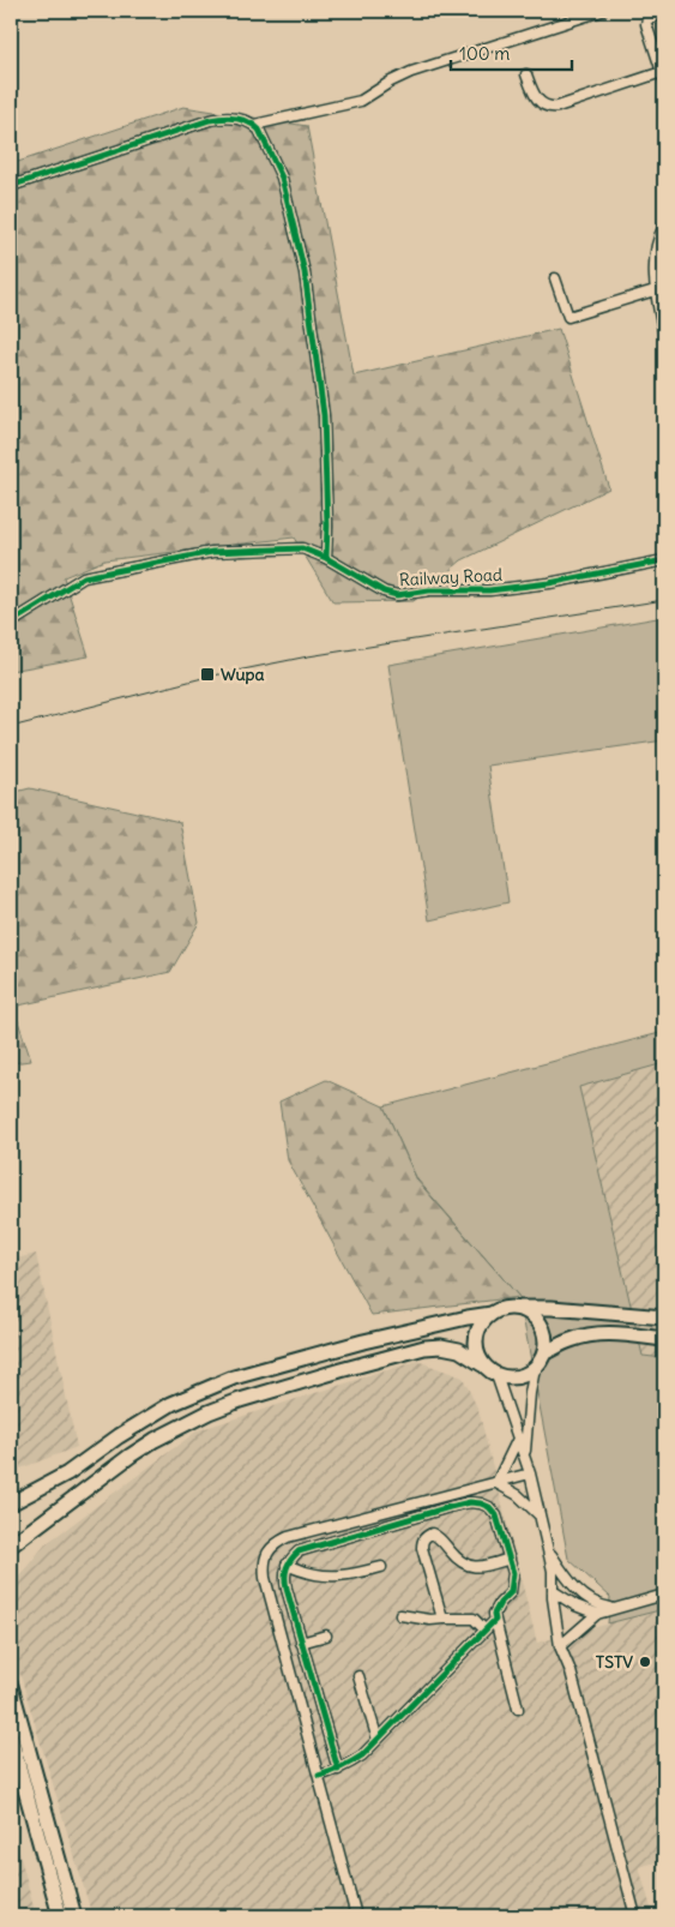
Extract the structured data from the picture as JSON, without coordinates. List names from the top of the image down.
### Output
{
  "streets": {
    "street": ["Railway Road"]
  },
  "places": {
    "transit": ["Wupa"],
    "other": ["TSTV"]
  },
  "scale_bar": "100 m"
}
